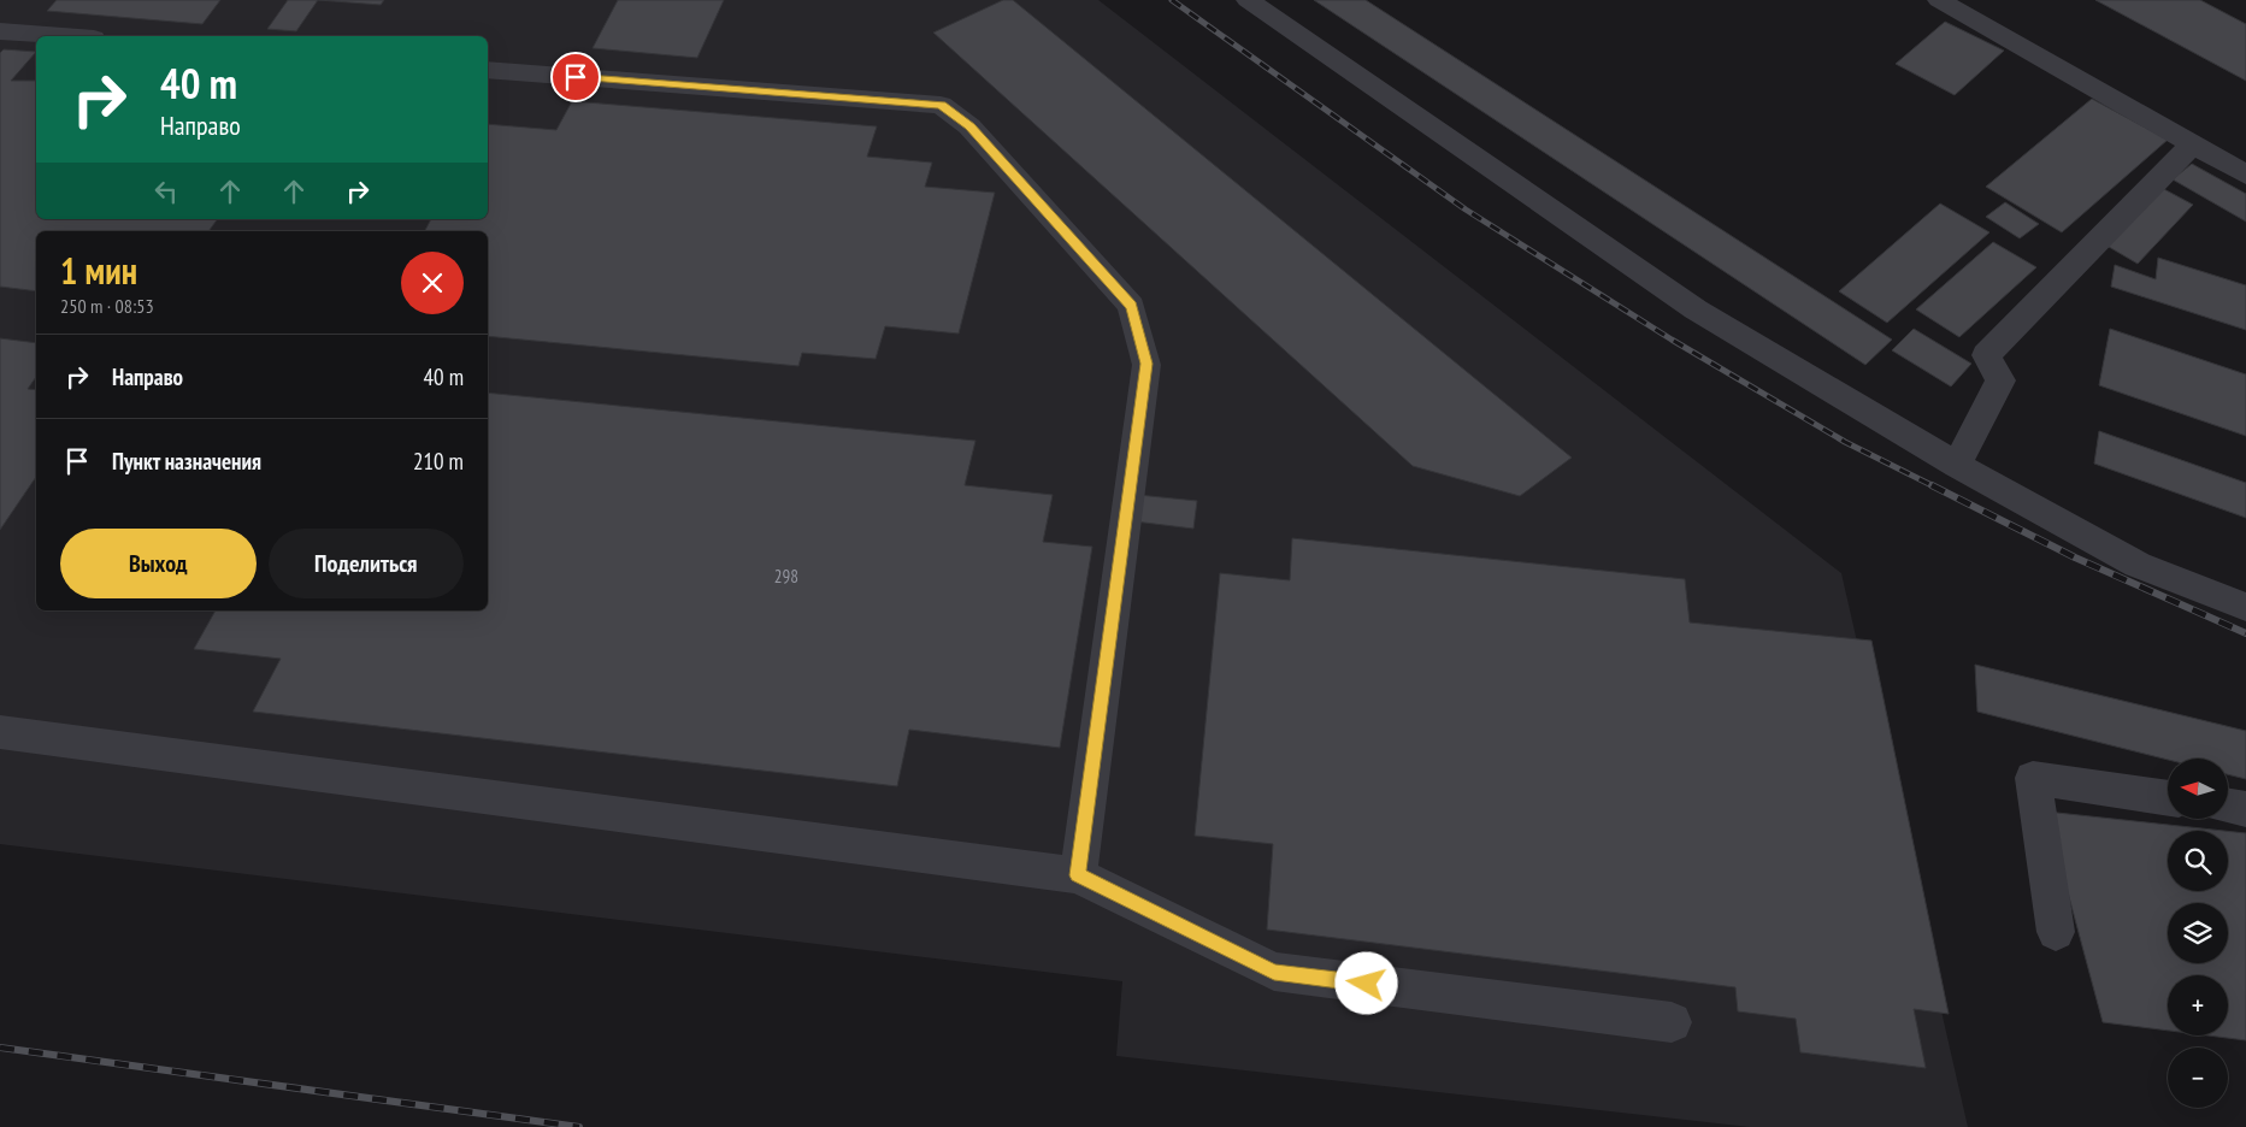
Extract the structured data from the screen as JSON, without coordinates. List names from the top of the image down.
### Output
{
  "house_numbers": ["298"],
  "north": "left",
  "page": {
    "turn": ["40 m", "Направо"],
    "heading": ["1 мин", "250 m · 08:53"],
    "list": [
      {
        "name": "Направо",
        "value": "40 m"
      },
      {
        "name": "Пункт назначения",
        "value": "210 m"
      }
    ],
    "buttons": ["Выход", "Поделиться"],
    "map_buttons": ["+", "−"]
  }
}
